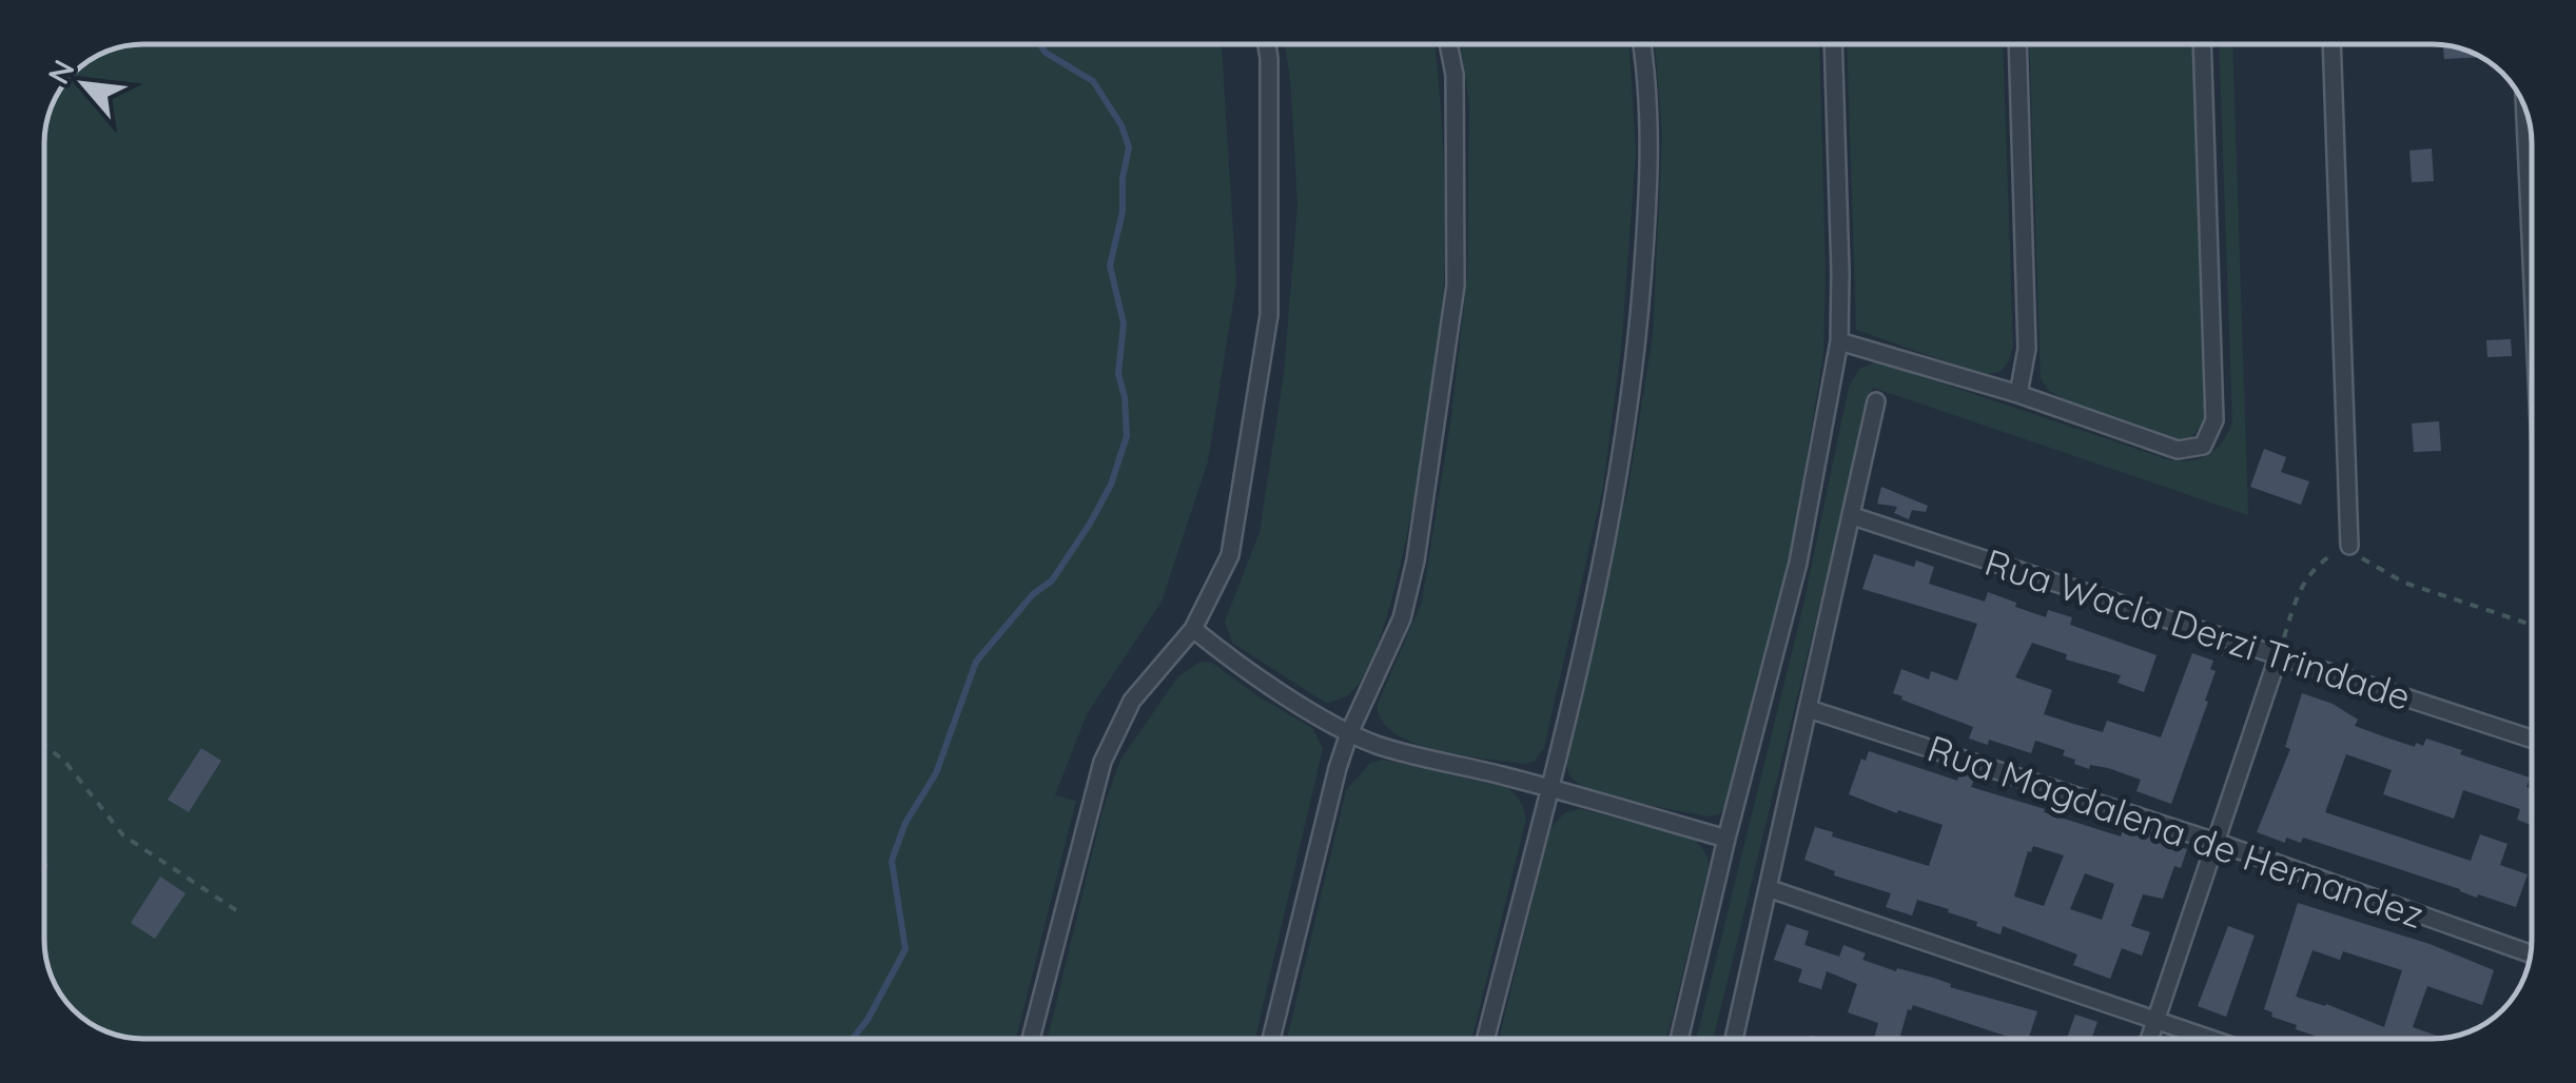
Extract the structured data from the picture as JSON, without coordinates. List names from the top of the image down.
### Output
{
  "streets": {
    "street": ["Rua Wacla Derzi Trindade", "Rua Magdalena de Hernandez"]
  },
  "north": "top left"
}
